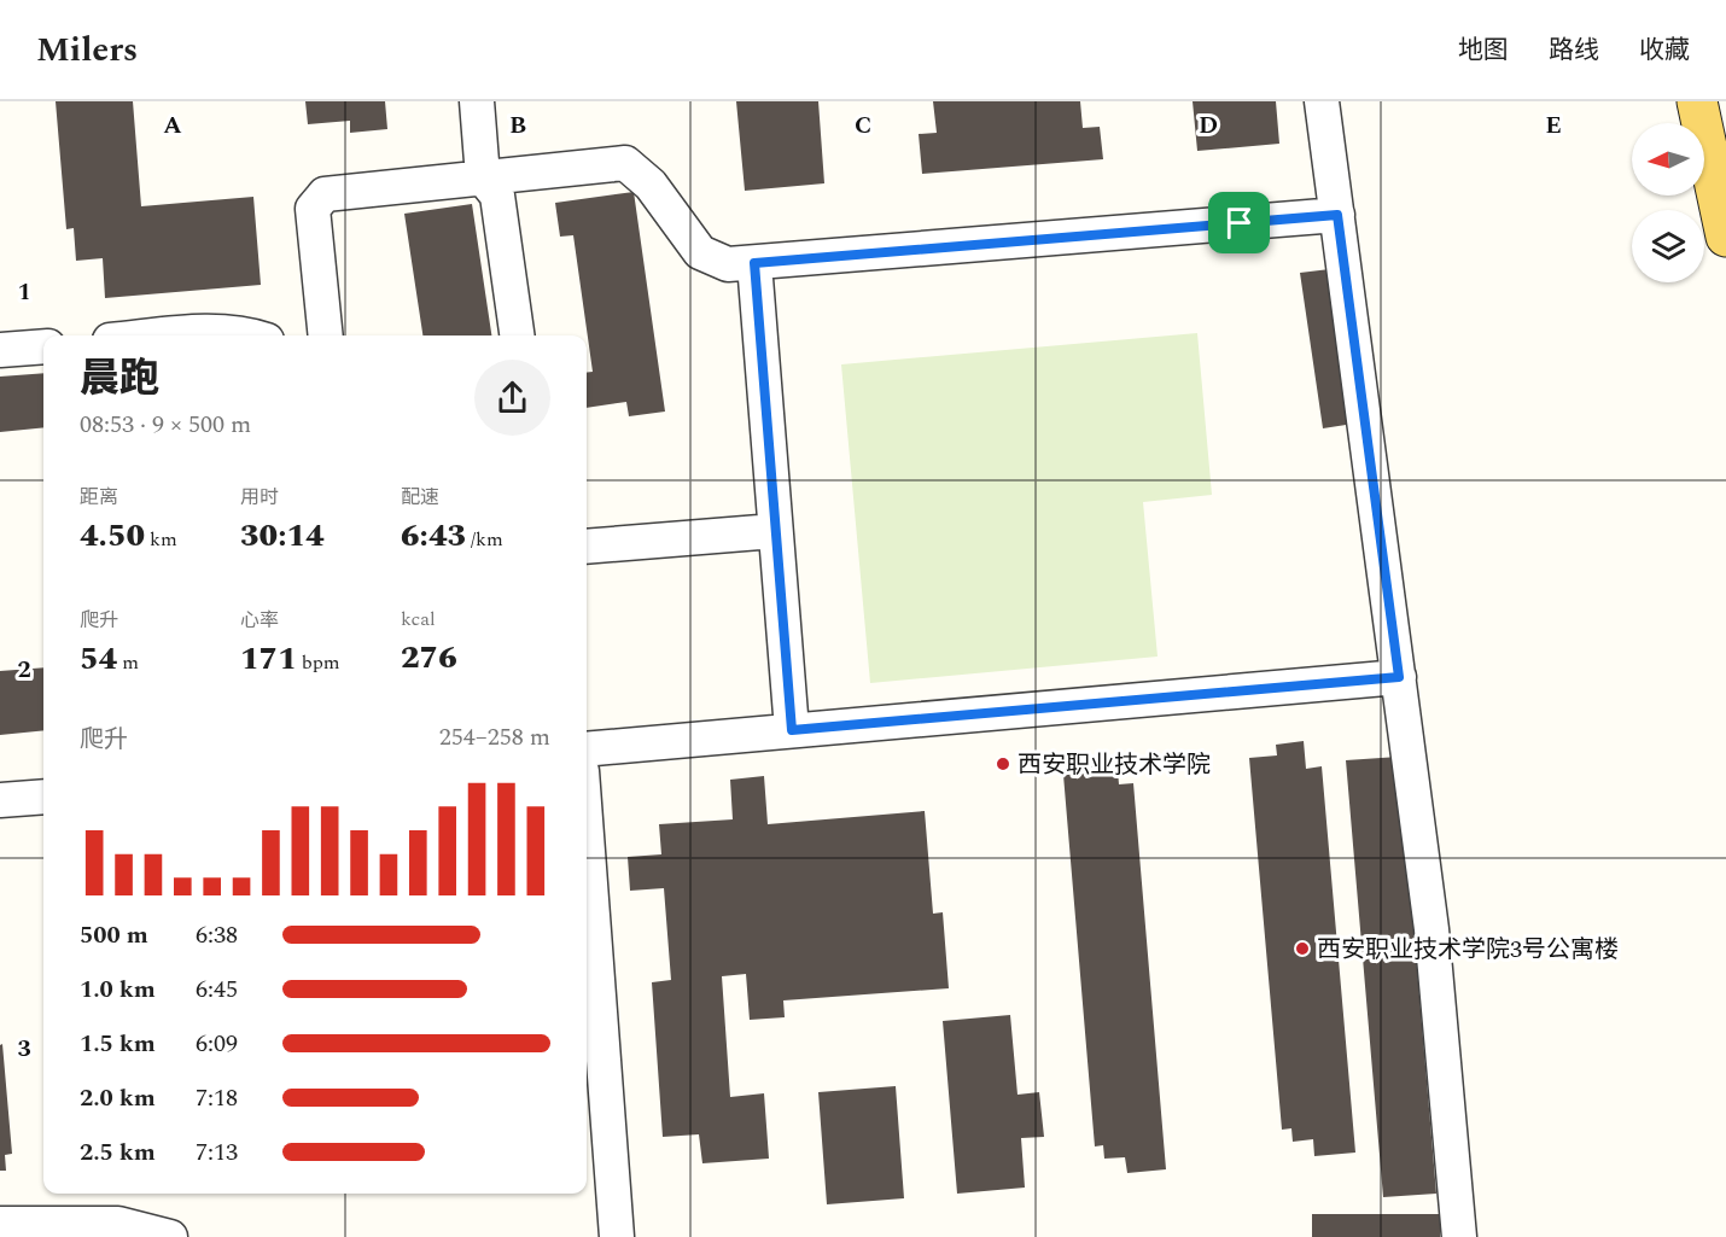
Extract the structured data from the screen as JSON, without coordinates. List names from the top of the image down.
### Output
{
  "places": ["西安职业技术学院", "西安职业技术学院3号公寓楼"],
  "north": "left",
  "page": {
    "header": "Milers",
    "nav": ["地图", "路线", "收藏"],
    "heading": ["晨跑", "08:53 · 9 × 500 m"],
    "stats": [
      ["距离", "4.50 km"],
      ["用时", "30:14"],
      ["配速", "6:43 /km"],
      ["爬升", "54 m"],
      ["心率", "171 bpm"],
      ["kcal", "276"]
    ],
    "chart": ["爬升", "254–258 m"],
    "list": [
      {
        "name": "500 m",
        "note": "6:38"
      },
      {
        "name": "1.0 km",
        "note": "6:45"
      },
      {
        "name": "1.5 km",
        "note": "6:09"
      },
      {
        "name": "2.0 km",
        "note": "7:18"
      },
      {
        "name": "2.5 km",
        "note": "7:13"
      }
    ]
  },
  "grid": {
    "columns": [
      "A",
      "B",
      "C",
      "D",
      "E"
    ],
    "rows": ["1", "2", "3"]
  }
}
